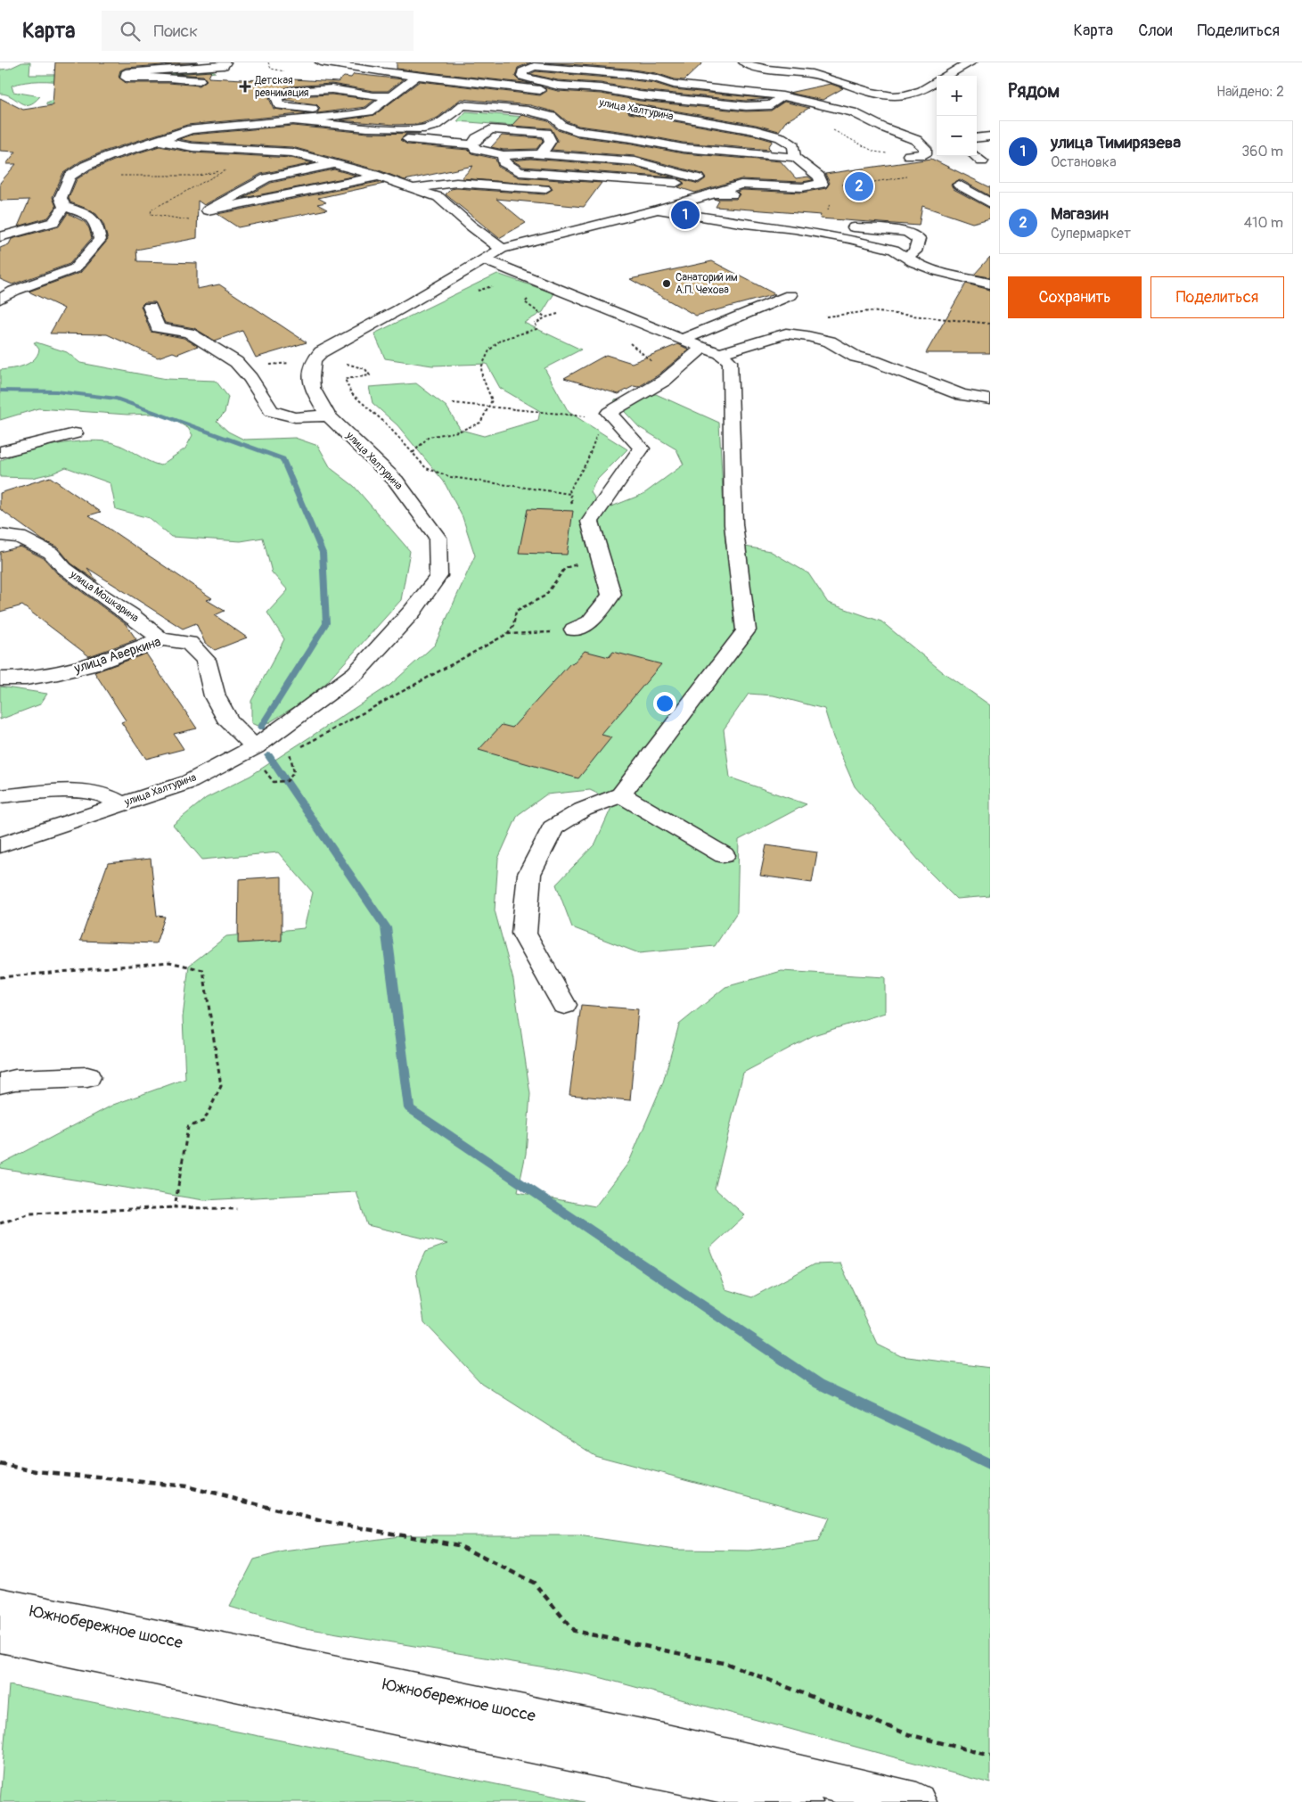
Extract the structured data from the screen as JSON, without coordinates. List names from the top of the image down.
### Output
{
  "streets": {
    "main road": [
      "улица Халтурина",
      "улица Мошкарина",
      "улица Аверкина",
      "Южнобережное шоссе"
    ]
  },
  "crossings": [
    ["улица Халтурина", "улица Аверкина"],
    ["улица Мошкарина", "улица Аверкина"]
  ],
  "places": {
    "health": ["Детская реанимация"],
    "other": ["Санаторий им А.П. Чехова"]
  },
  "page": {
    "header": "Карта",
    "search": "Поиск",
    "nav": ["Карта", "Слои", "Поделиться"],
    "heading": ["Рядом", "Найдено: 2"],
    "map_buttons": ["+", "−"],
    "list": [
      {
        "mark": "1",
        "name": "улица Тимирязева",
        "note": "Остановка",
        "value": "360 m"
      },
      {
        "mark": "2",
        "name": "Магазин",
        "note": "Супермаркет",
        "value": "410 m"
      }
    ],
    "pins": ["2", "1"],
    "buttons": ["Сохранить", "Поделиться"]
  }
}
